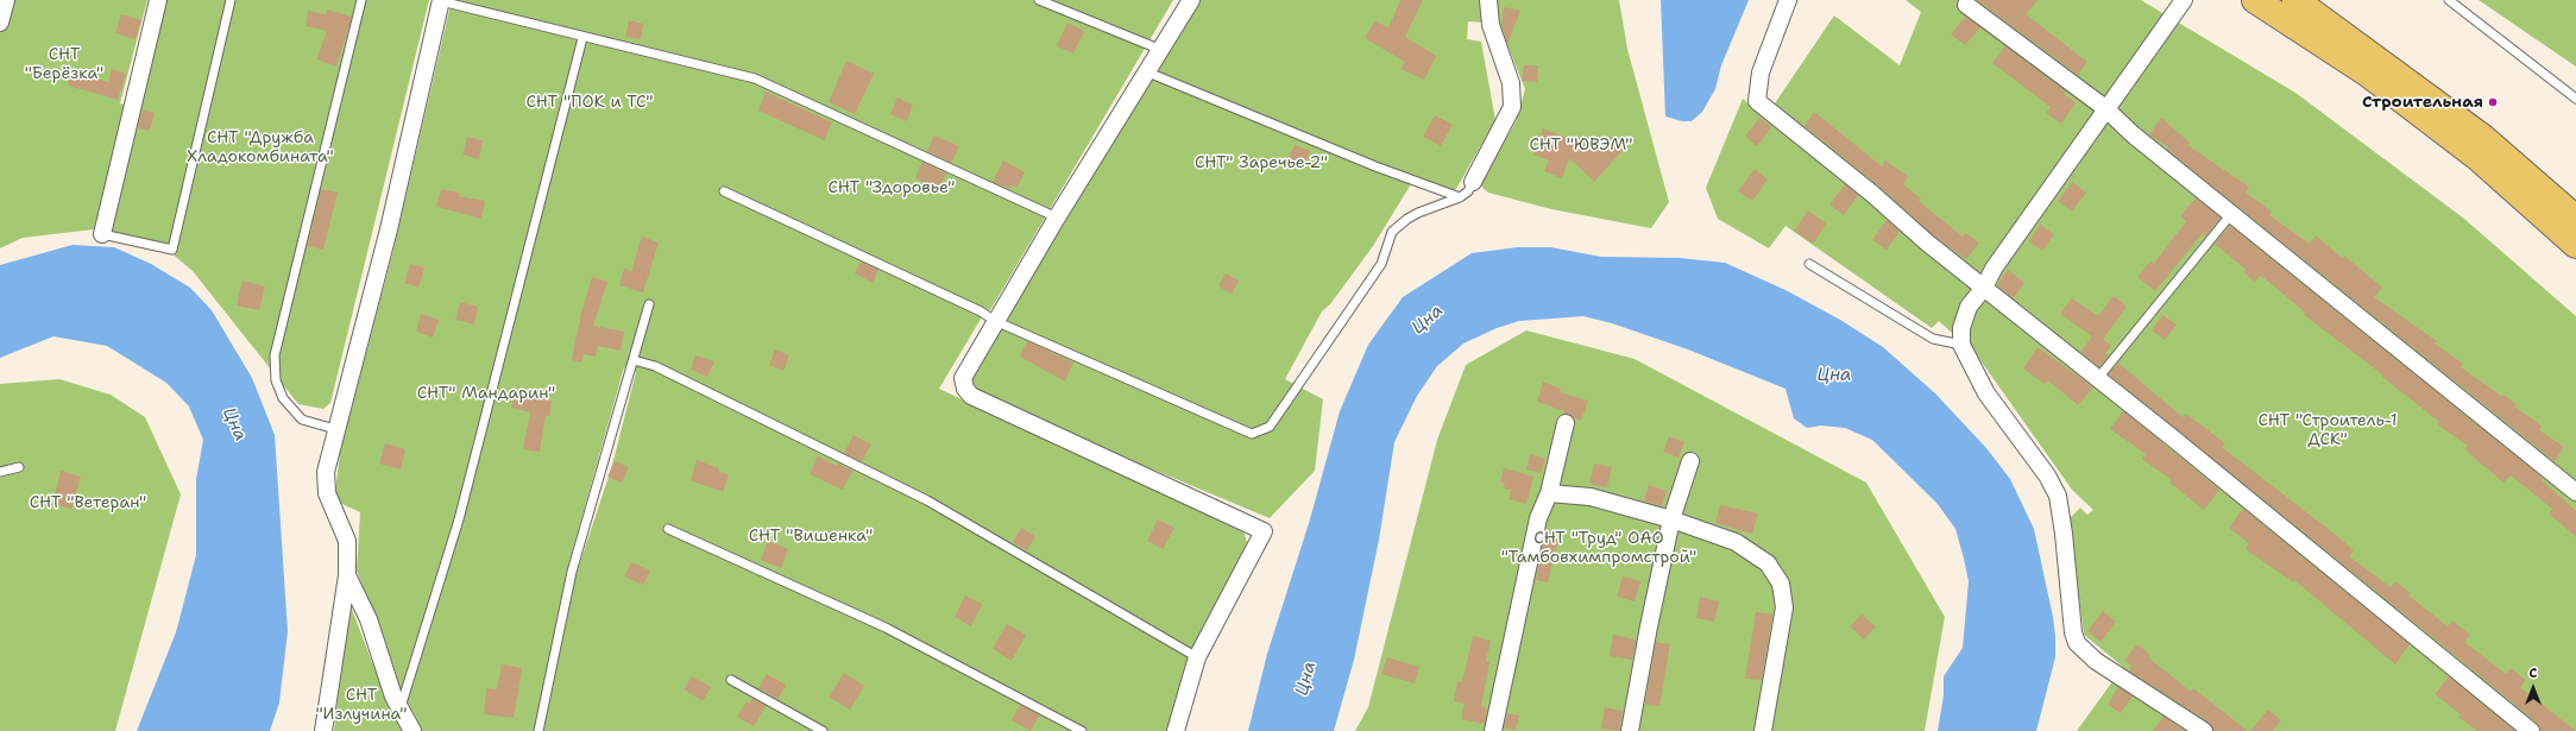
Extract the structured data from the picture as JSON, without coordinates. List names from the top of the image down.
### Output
{
  "water": ["Цна"],
  "parks": [
    "СНТ \"Берёзка\"",
    "СНТ \"ПОК и ТС\"",
    "СНТ \"Дружба Хладокомбината\"",
    "СНТ \"ЮВЭМ\"",
    "СНТ\" Заречье-2\"",
    "СНТ \"Здоровье\"",
    "СНТ\" Мандарин\"",
    "СНТ \"Строитель-1 ДСК\"",
    "СНТ \"Ветеран\"",
    "СНТ \"Вишенка\"",
    "СНТ \"Труд\" ОАО \"Тамбовхимпромстрой\"",
    "СНТ \"Излучина\""
  ],
  "places": ["Строительная"],
  "north": "top"
}
